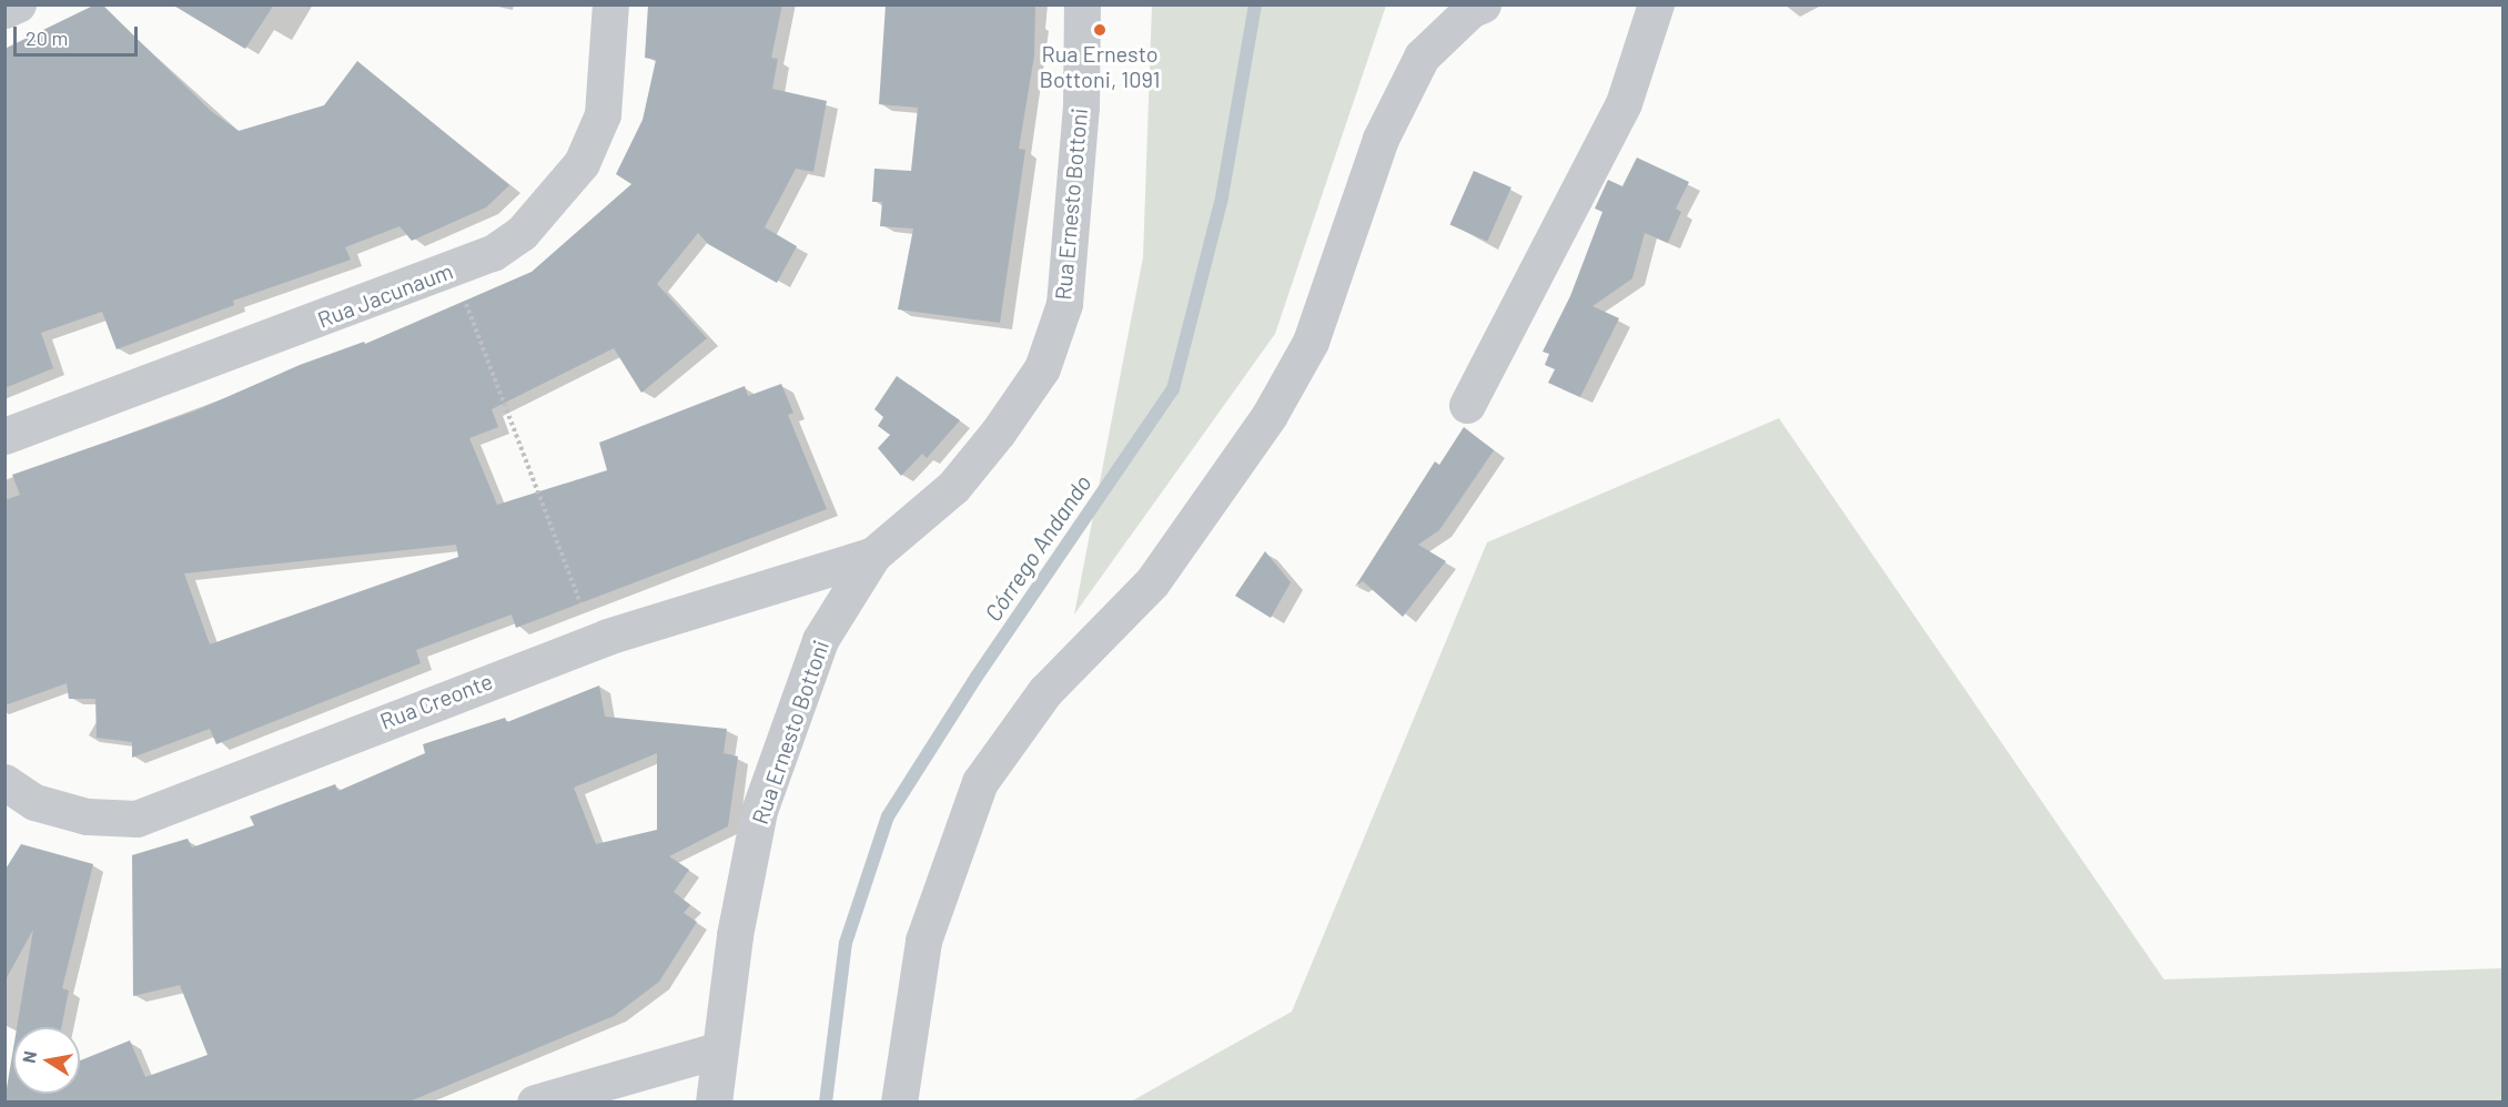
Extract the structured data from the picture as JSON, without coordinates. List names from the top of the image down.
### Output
{
  "streets": {
    "street": ["Rua Ernesto Bottoni", "Rua Jacunaum", "Rua Creonte"]
  },
  "crossings": [
    ["Rua Ernesto Bottoni", "Rua Creonte"]
  ],
  "water": ["Córrego Andando"],
  "places": ["Rua Ernesto Bottoni, 1091"],
  "scale_bar": "20 m",
  "north": "left"
}
